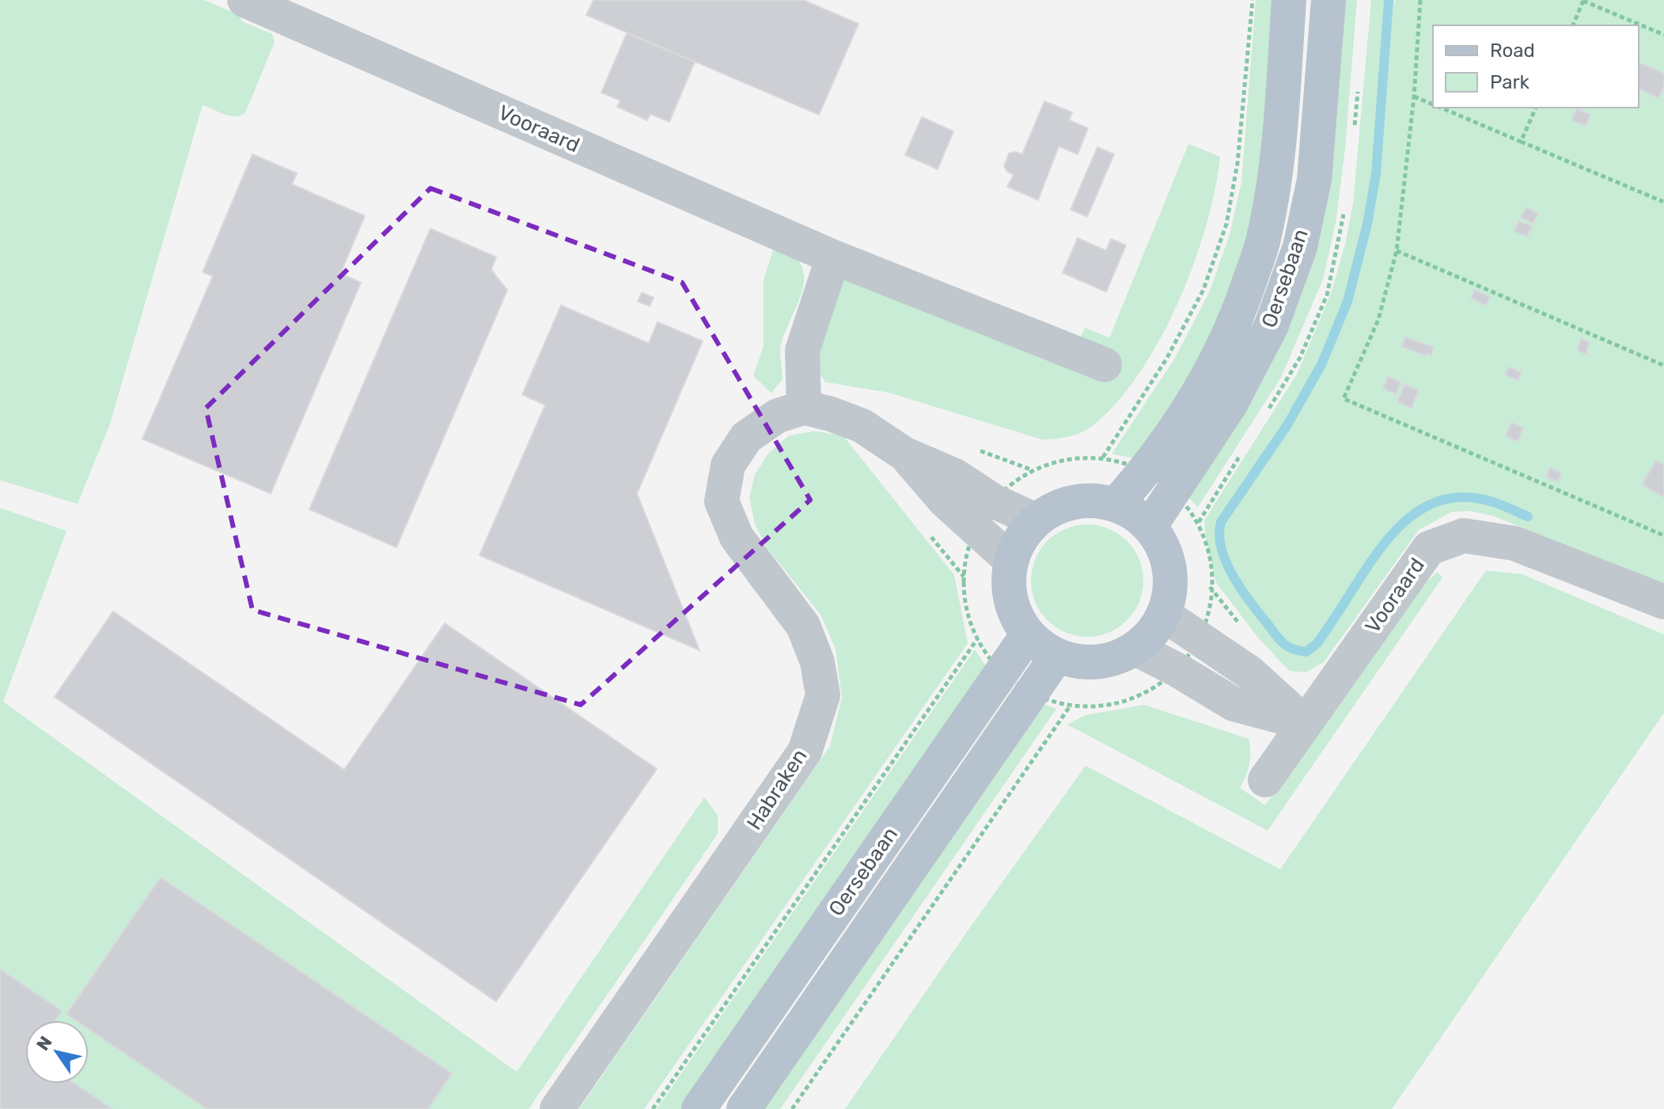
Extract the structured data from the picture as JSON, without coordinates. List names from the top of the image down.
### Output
{
  "streets": {
    "main road": ["Oersebaan"],
    "street": ["Vooraard", "Habraken"]
  },
  "legend": ["Road", "Park"],
  "north": "top left"
}
